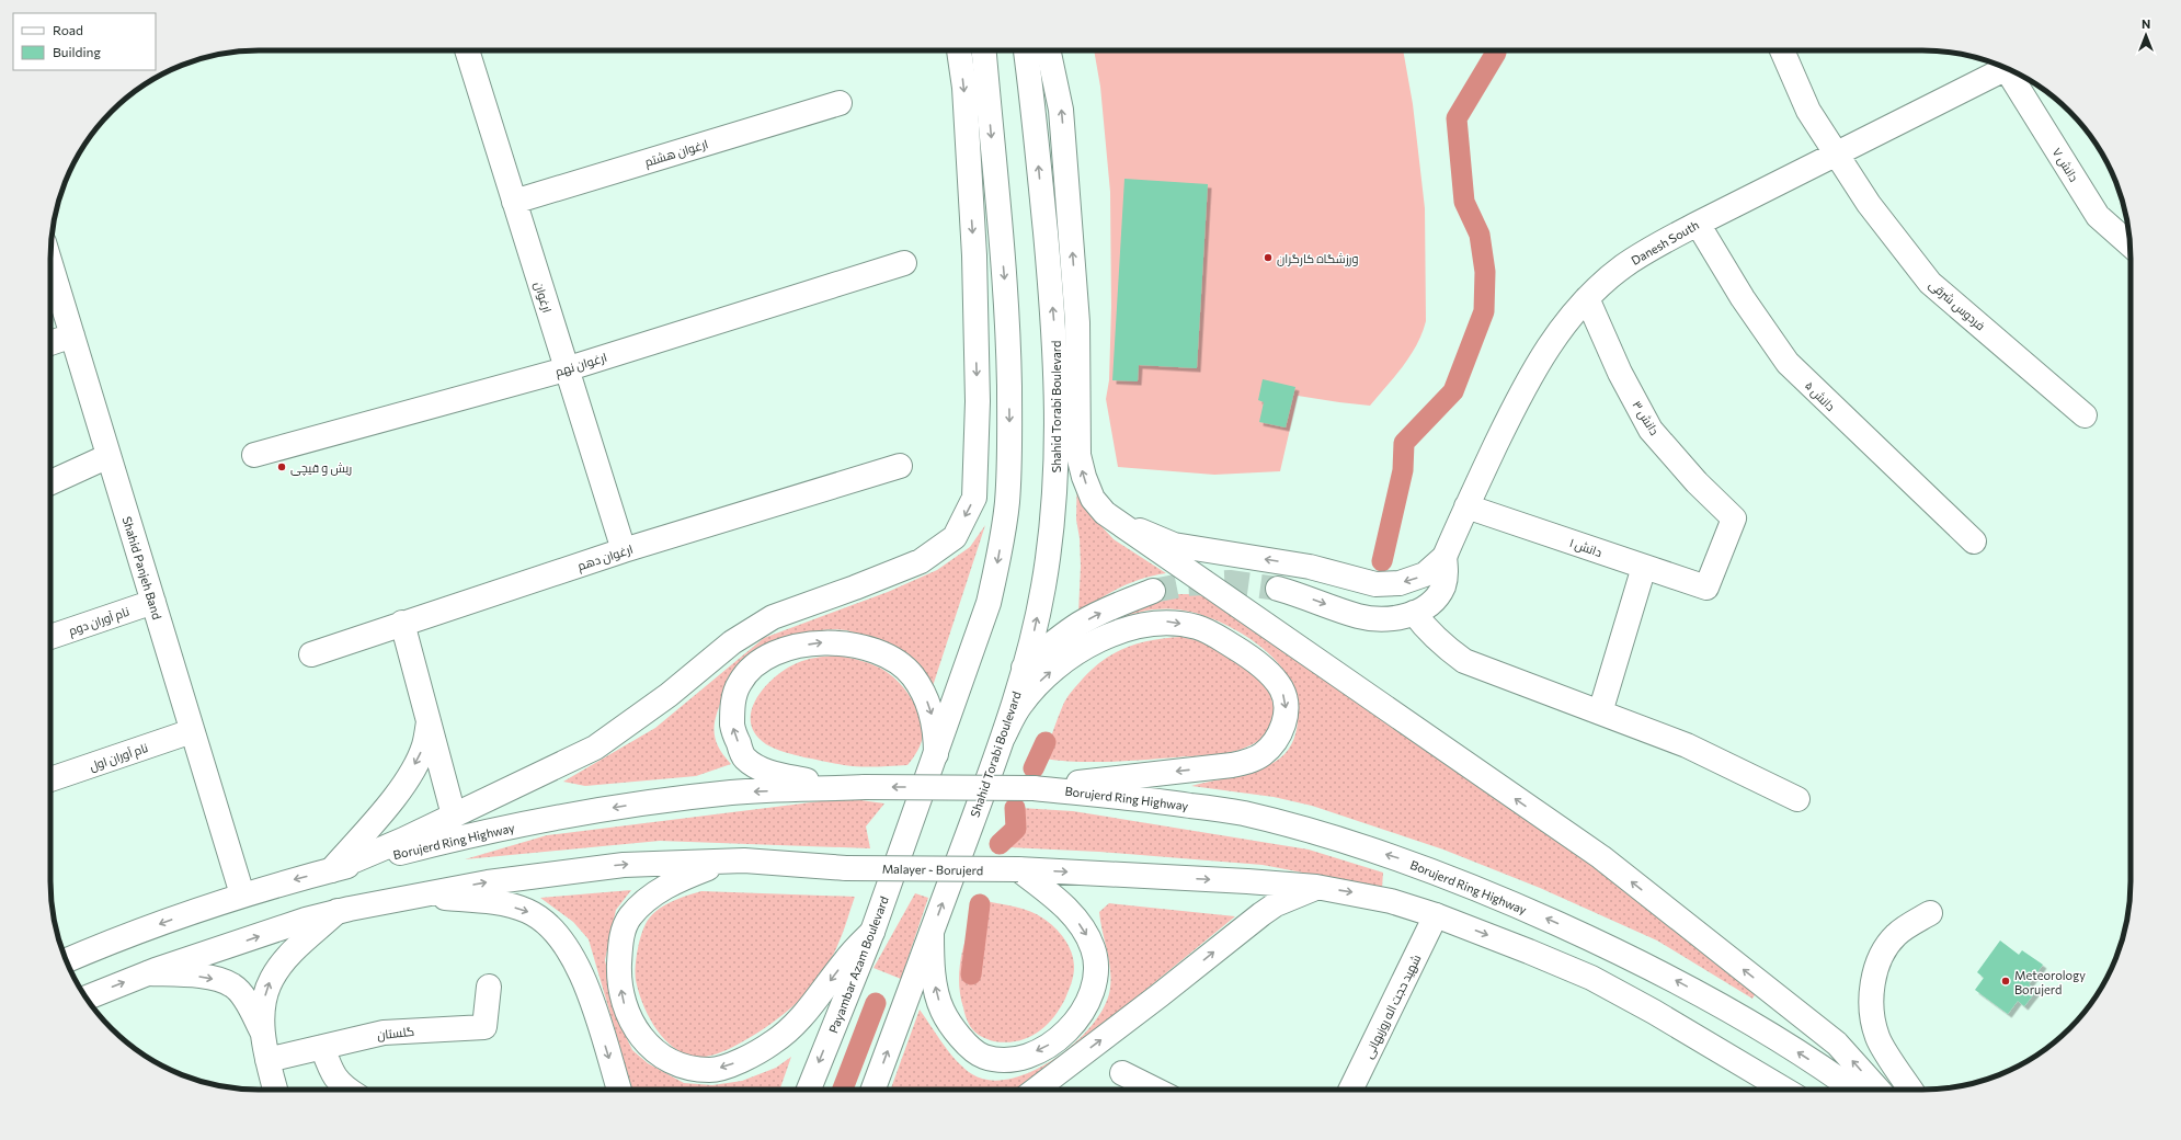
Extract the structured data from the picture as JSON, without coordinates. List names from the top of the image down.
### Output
{
  "streets": {
    "main road": [
      "ارغوان هشتم",
      "دانش ۷",
      "Danesh South",
      "ارغوان",
      "فردوس شرقی",
      "ارغوان نهم",
      "دانش ۵",
      "Shahid Torabi Boulevard",
      "دانش ۳",
      "دانش ۱",
      "ارغوان دهم",
      "Shahid Panjeh Band",
      "نام آوران دوم",
      "نام آوران اول",
      "Borujerd Ring Highway",
      "Malayer - Borujerd",
      "Payambar Azam Boulevard",
      "شهید حجت اله روزبهانی",
      "گلستان"
    ]
  },
  "crossings": [
    ["ارغوان هشتم", "ارغوان"],
    ["Danesh South", "فردوس شرقی"],
    ["Danesh South", "دانش ۵"],
    ["Danesh South", "دانش ۳"],
    ["Danesh South", "دانش ۱"],
    ["ارغوان", "ارغوان نهم"],
    ["ارغوان", "ارغوان دهم"],
    ["دانش ۳", "دانش ۱"],
    ["Shahid Panjeh Band", "نام آوران دوم"],
    ["Shahid Panjeh Band", "نام آوران اول"],
    ["Shahid Panjeh Band", "Borujerd Ring Highway"]
  ],
  "places": ["ورزشگاه کارگران", "ریش و قیچی", "Meteorology Borujerd"],
  "legend": ["Road", "Building"],
  "north": "top"
}
